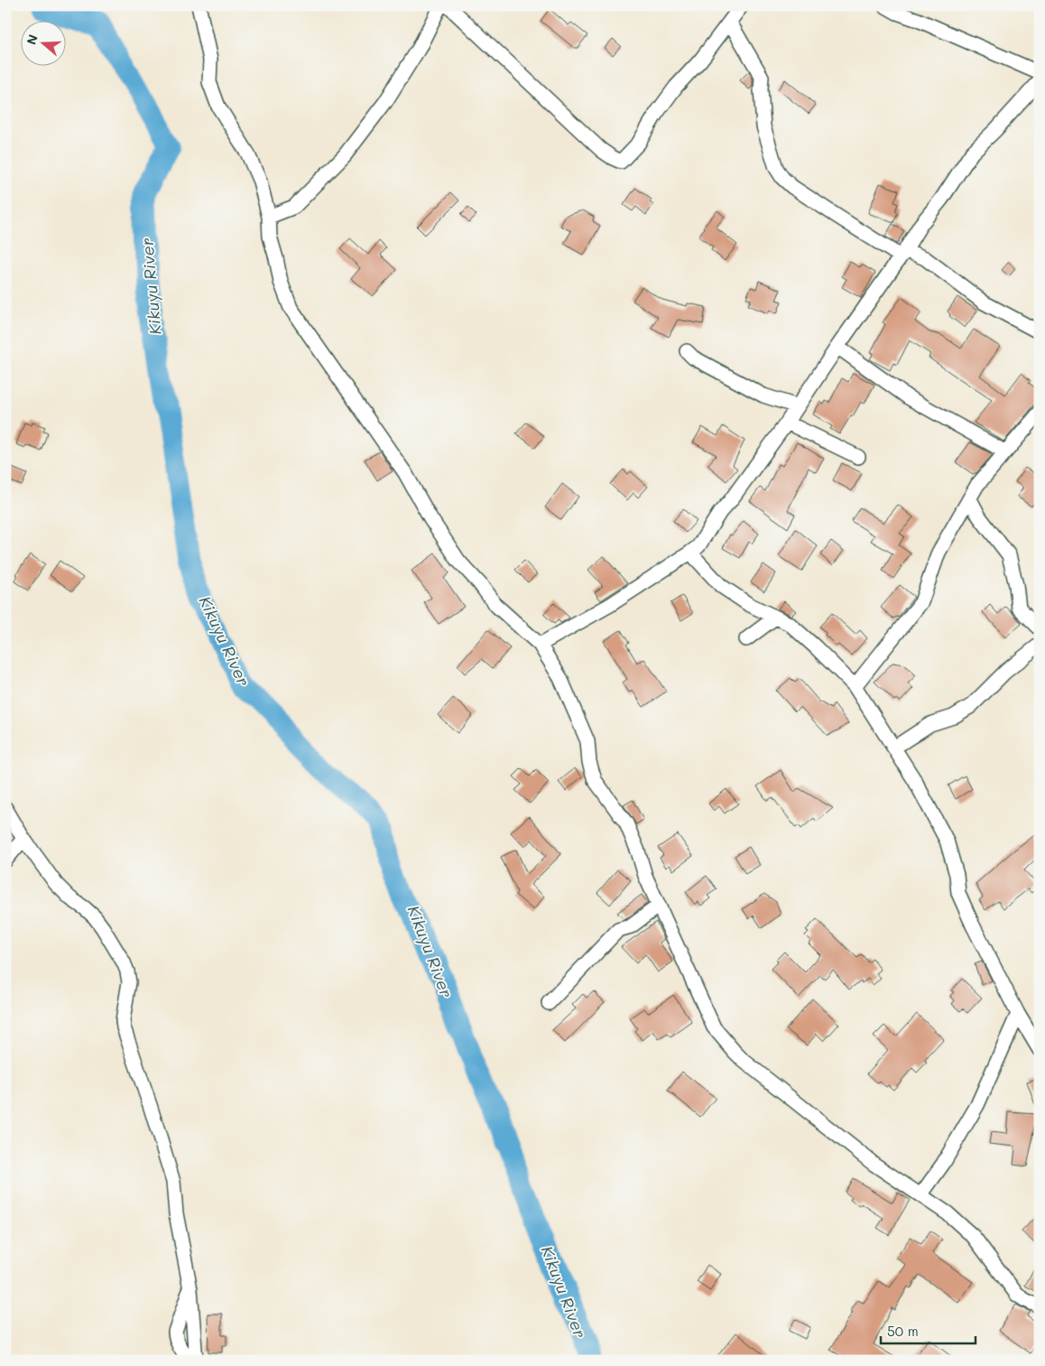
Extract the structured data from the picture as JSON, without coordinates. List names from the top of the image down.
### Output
{
  "water": ["Kikuyu River"],
  "scale_bar": "50 m",
  "north": "left"
}
